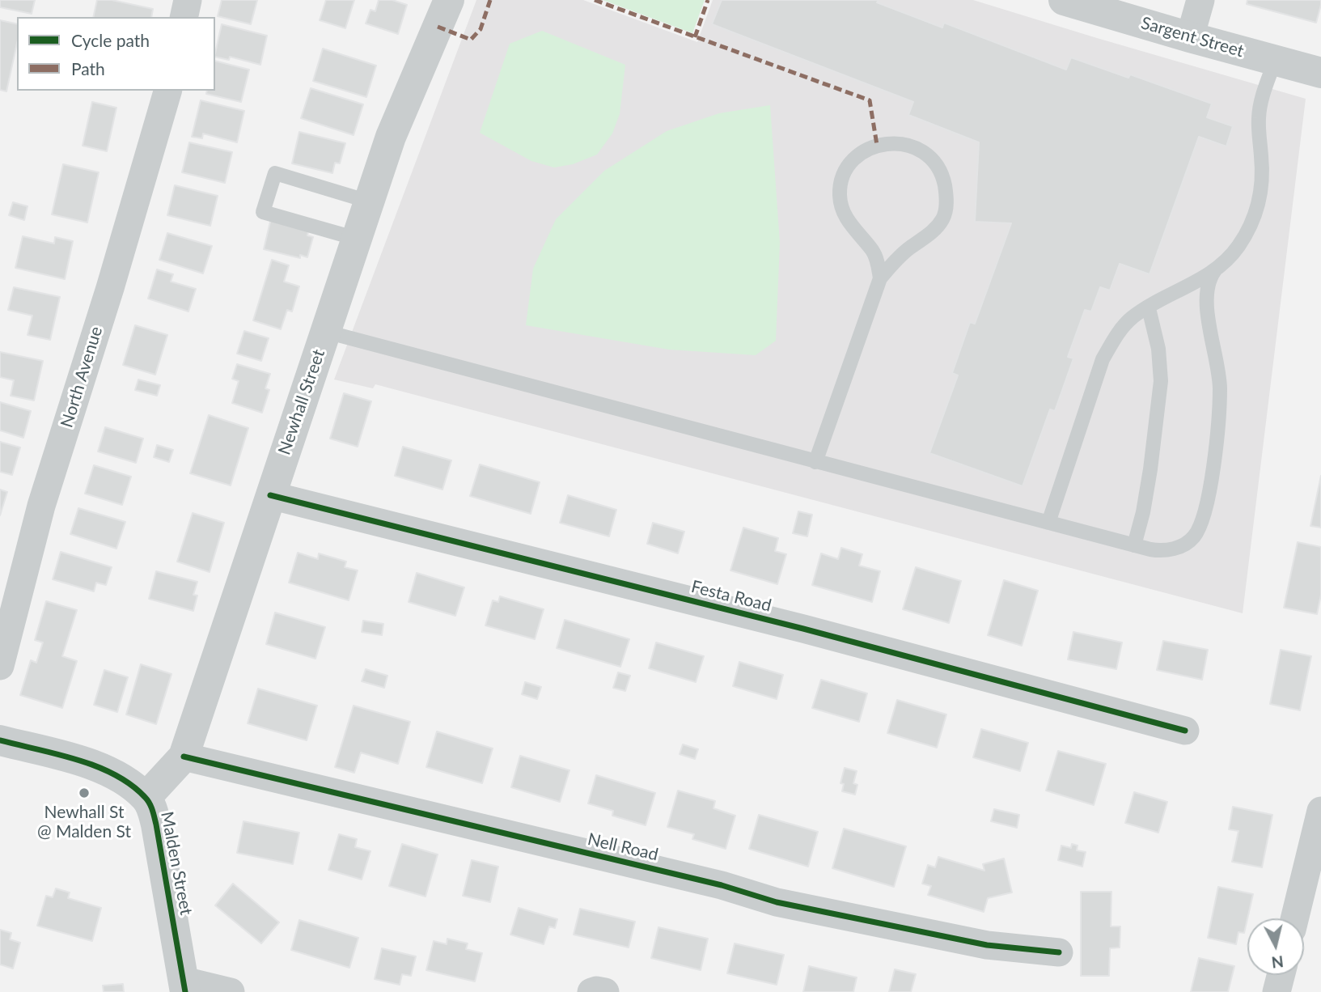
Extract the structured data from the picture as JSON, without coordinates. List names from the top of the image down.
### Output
{
  "streets": {
    "street": [
      "Sargent Street",
      "North Avenue",
      "Newhall Street",
      "Festa Road",
      "Nell Road",
      "Malden Street"
    ]
  },
  "crossings": [
    ["Newhall Street", "Festa Road"],
    ["Newhall Street", "Nell Road"],
    ["Newhall Street", "Malden Street"]
  ],
  "places": ["Newhall St @ Malden St"],
  "legend": ["Cycle path", "Path"],
  "north": "bottom"
}
